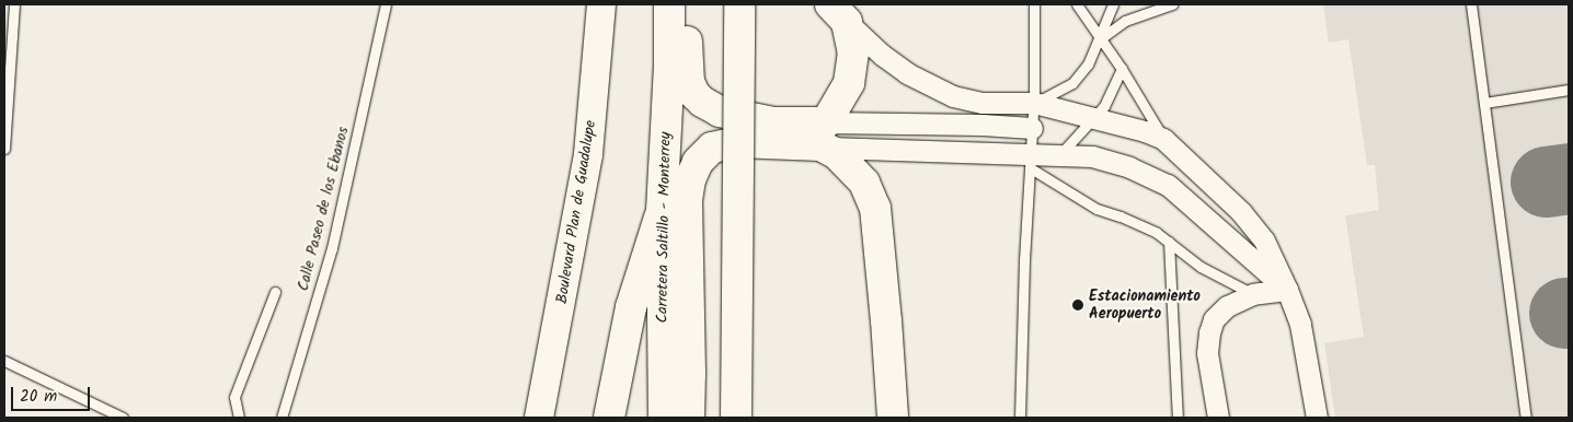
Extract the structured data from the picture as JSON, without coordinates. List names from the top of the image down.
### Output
{
  "streets": {
    "main road": ["Carretera Saltillo - Monterrey"],
    "street": ["Boulevard Plan de Guadalupe"],
    "lane": ["Calle Paseo de los Ebanos"]
  },
  "places": ["Estacionamiento Aeropuerto"],
  "scale_bar": "20 m"
}
